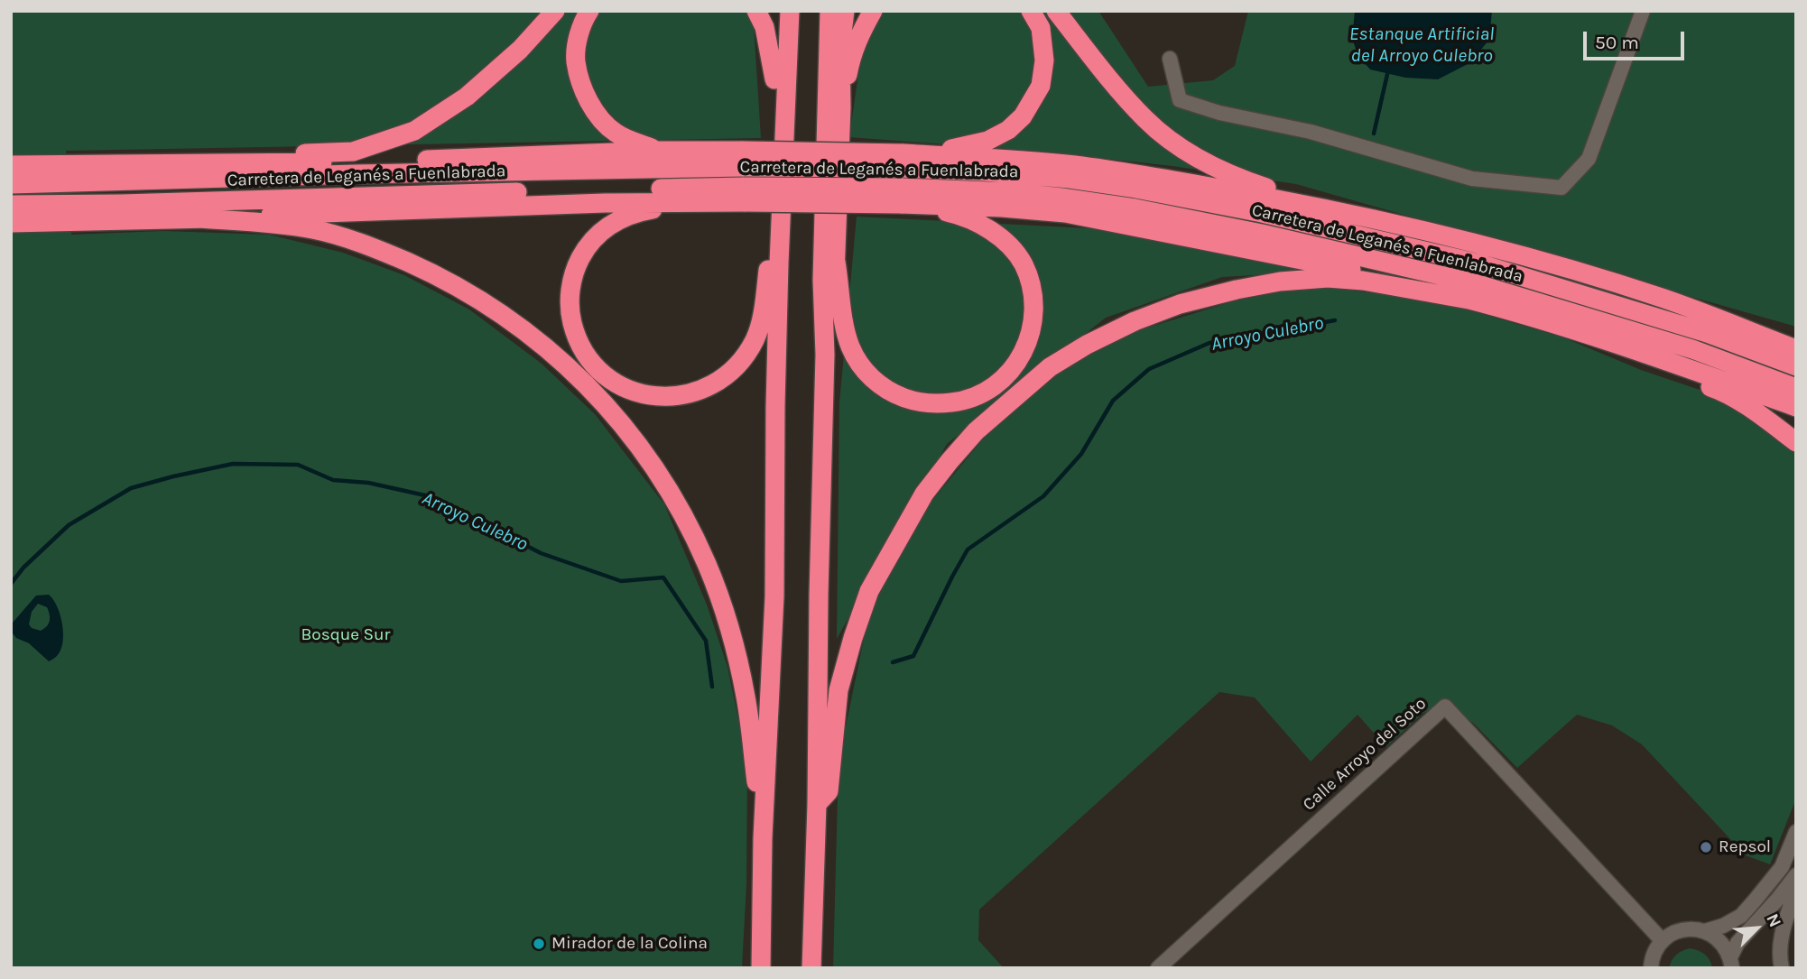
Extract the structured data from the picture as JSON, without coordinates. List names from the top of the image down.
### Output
{
  "streets": {
    "highway": ["Carretera de Leganés a Fuenlabrada"],
    "street": ["Calle Arroyo del Soto"]
  },
  "water": ["Estanque Artificial del Arroyo Culebro", "Arroyo Culebro"],
  "parks": ["Bosque Sur"],
  "places": ["Repsol", "Mirador de la Colina"],
  "scale_bar": "50 m",
  "north": "top right"
}
